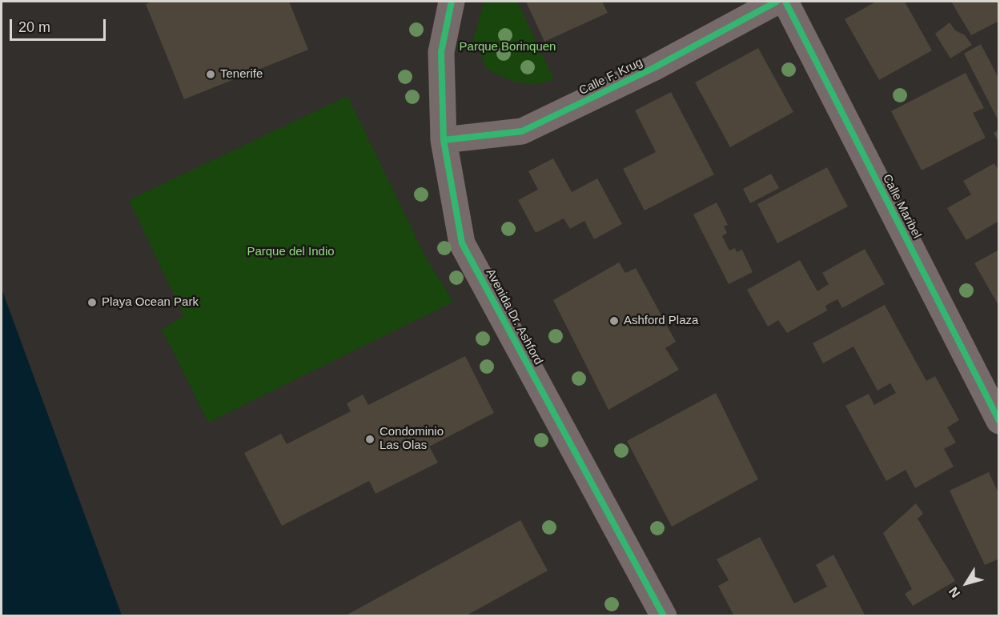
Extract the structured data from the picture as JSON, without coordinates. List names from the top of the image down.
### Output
{
  "streets": {
    "street": ["Calle F. Krug", "Calle Maribel", "Avenida Dr. Ashford"]
  },
  "crossings": [
    ["Calle F. Krug", "Avenida Dr. Ashford"]
  ],
  "parks": ["Parque Borinquen", "Parque del Indio"],
  "places": [
    "Tenerife",
    "Playa Ocean Park",
    "Ashford Plaza",
    "Condominio Las Olas"
  ],
  "scale_bar": "20 m",
  "north": "bottom left"
}
